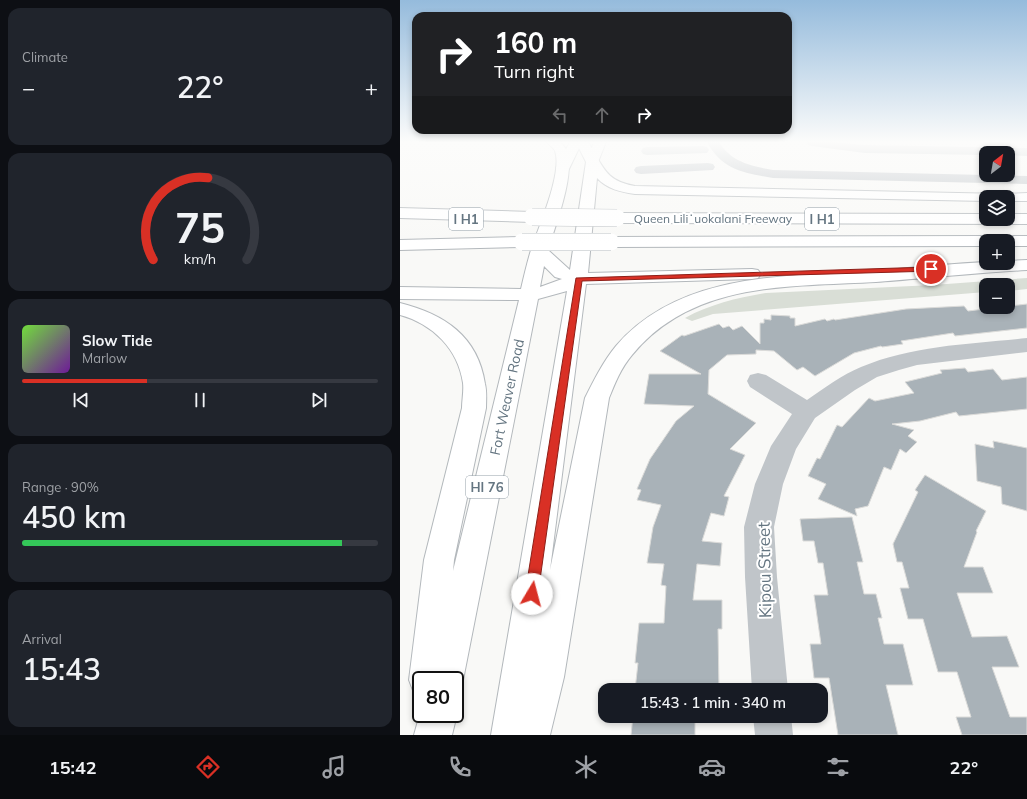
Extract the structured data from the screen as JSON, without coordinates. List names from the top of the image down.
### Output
{
  "streets": {
    "main road": [
      "Queen Liliʻuokalani Freeway",
      "I H1",
      "Fort Weaver Road",
      "HI 76"
    ],
    "street": ["Kipou Street"]
  },
  "north": "top right",
  "page": {
    "tile": [
      "Climate",
      ["Range · 90%", "450 km"],
      ["Arrival", "15:43"]
    ],
    "turn": ["160 m", "Turn right"],
    "heat": ["−", "22°", "+"],
    "map_buttons": ["+", "−"],
    "song": ["Slow Tide", "Marlow"],
    "limit": "80",
    "trip": "15:43 · 1 min · 340 m",
    "tabs": ["15:42", "22°"],
    "gauge": ["75", "km/h"]
  }
}
